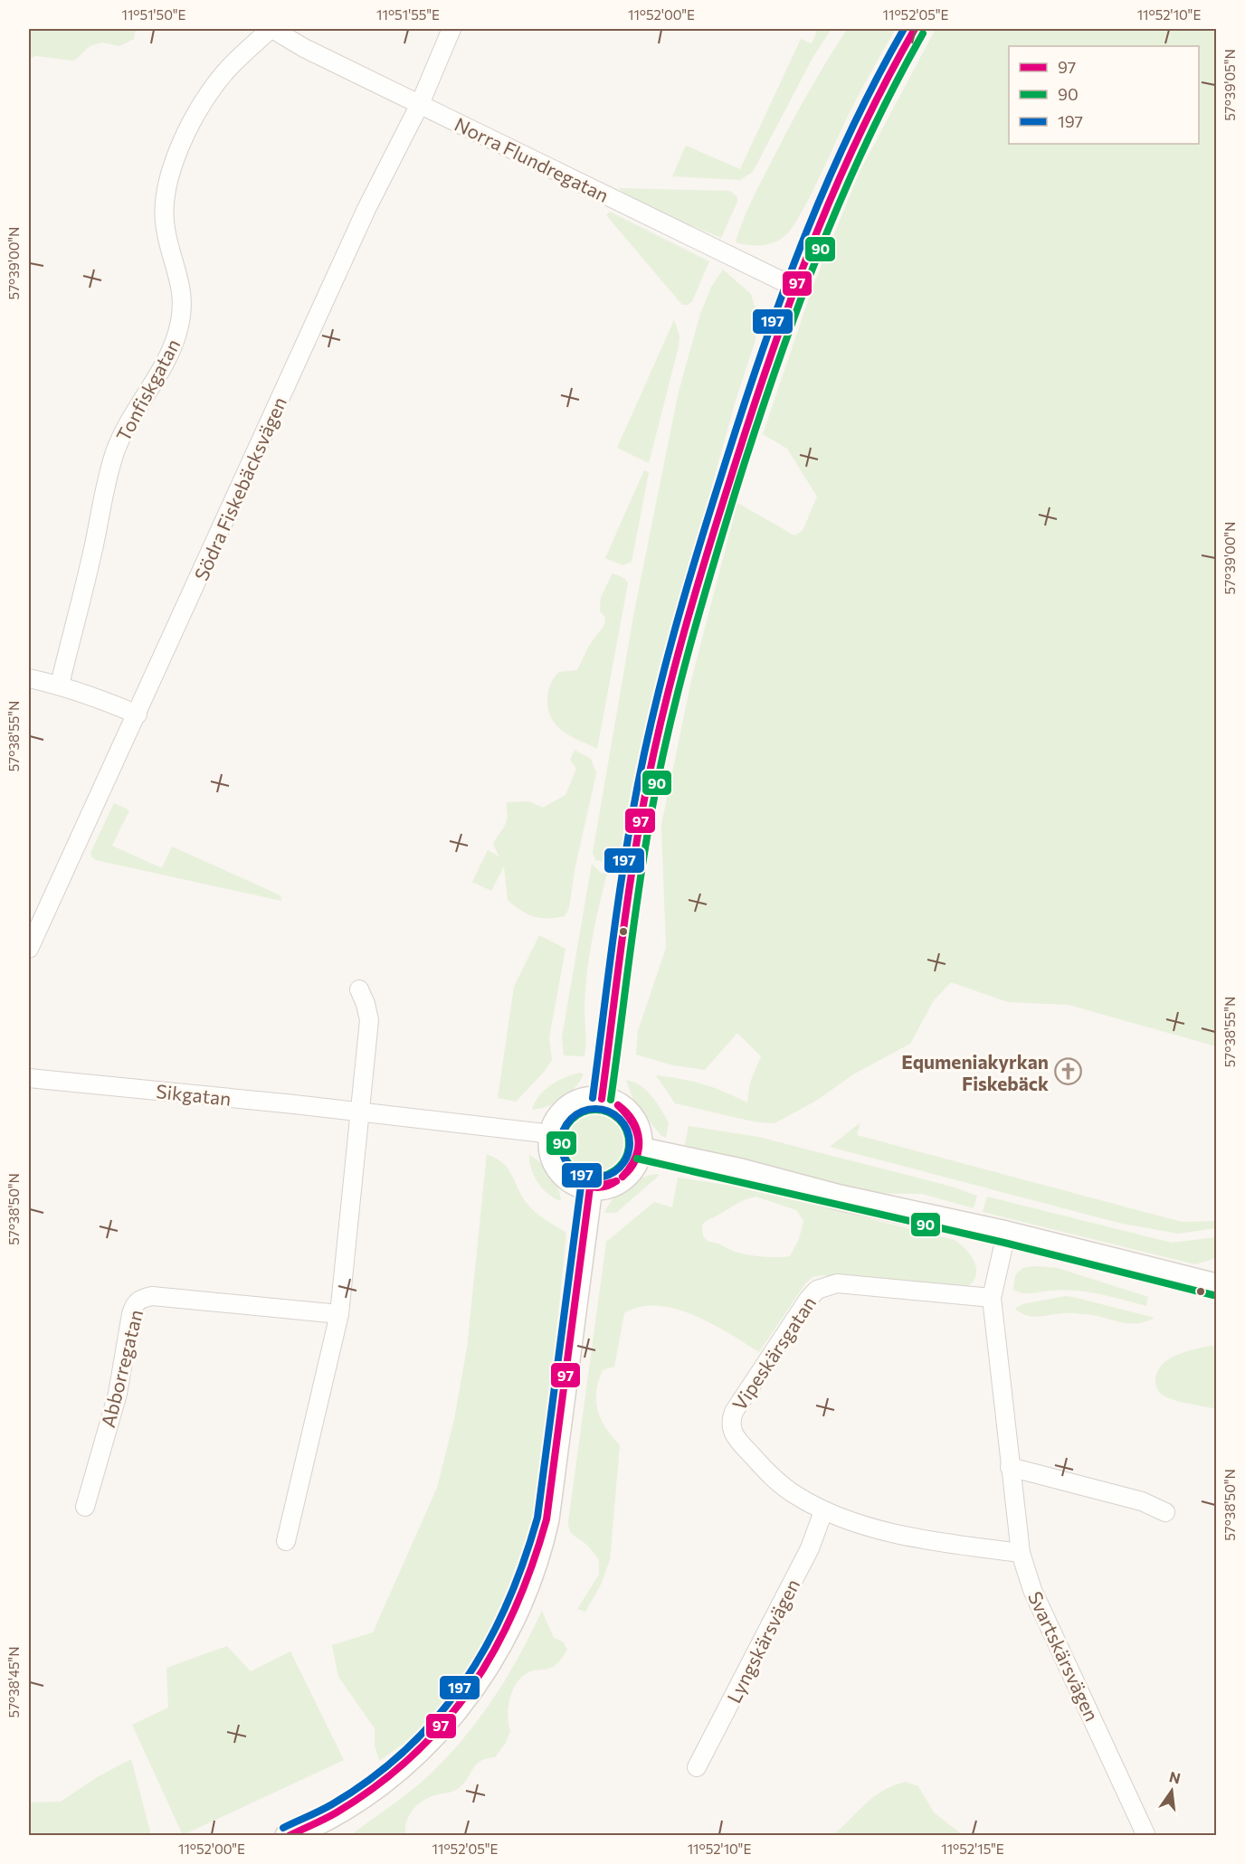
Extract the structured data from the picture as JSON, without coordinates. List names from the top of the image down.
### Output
{
  "streets": {
    "street": [
      "Norra Flundregatan",
      "Tonfiskgatan",
      "Södra Fiskebäcksvägen",
      "Sikgatan",
      "Vipeskärsgatan",
      "Abborregatan",
      "Lyngskärsvägen",
      "Svartskärsvägen"
    ]
  },
  "crossings": [
    ["Norra Flundregatan", "Tonfiskgatan"],
    ["Norra Flundregatan", "Södra Fiskebäcksvägen"],
    ["Vipeskärsgatan", "Lyngskärsvägen"],
    ["Vipeskärsgatan", "Svartskärsvägen"]
  ],
  "places": {
    "church": ["Equmeniakyrkan Fiskebäck"]
  },
  "lines": ["transit line 97", "transit line 197", "transit line 90"],
  "legend": ["97", "90", "197"],
  "north": "top",
  "coordinates": [
    "11°51'50\"E",
    "11°51'55\"E",
    "11°52'00\"E",
    "11°52'05\"E",
    "11°52'10\"E",
    "57°39'05\"N",
    "57°39'00\"N",
    "57°38'55\"N",
    "57°38'50\"N",
    "57°38'45\"N",
    "11°52'15\"E"
  ]
}
